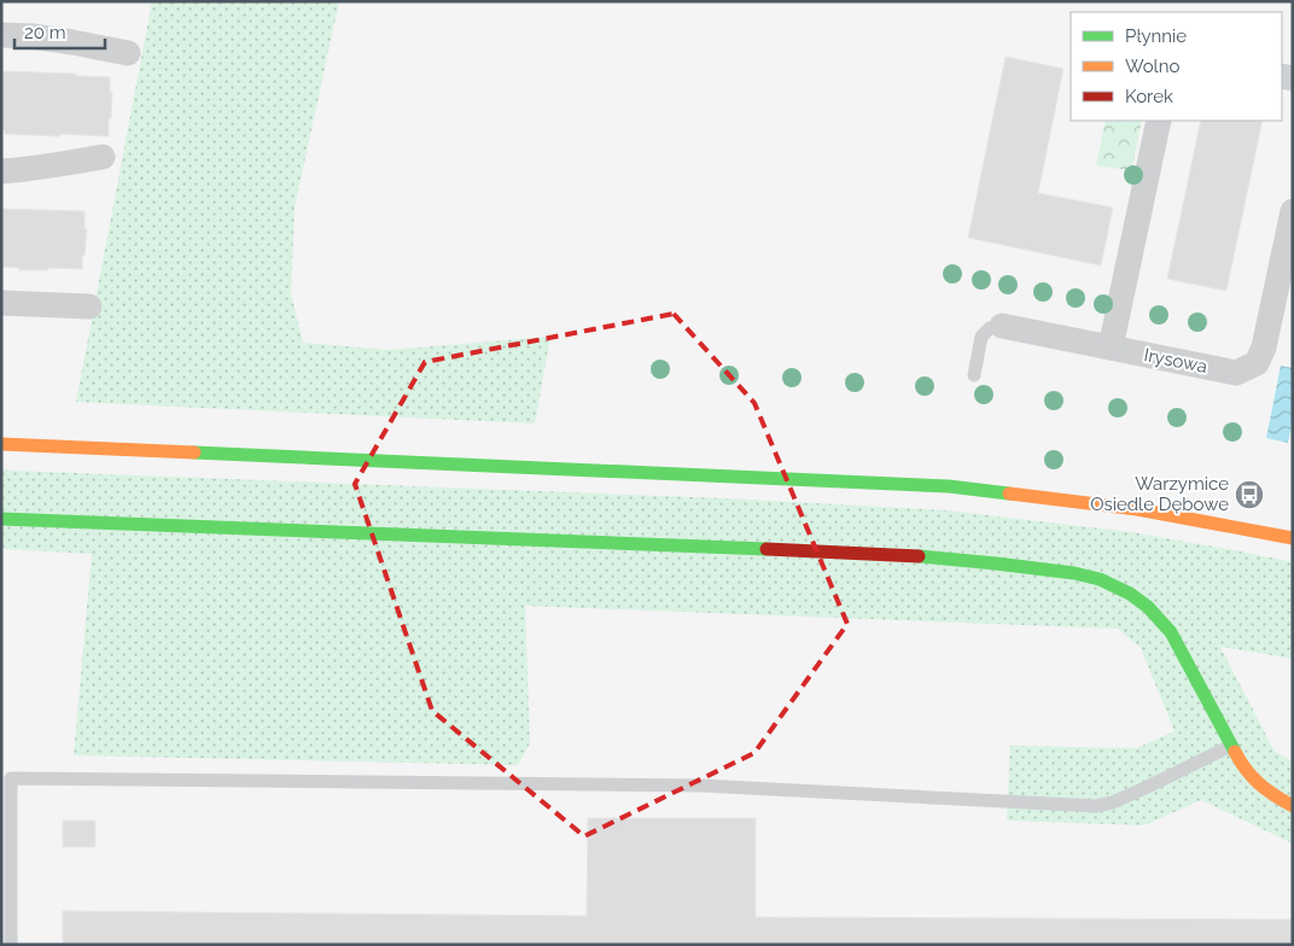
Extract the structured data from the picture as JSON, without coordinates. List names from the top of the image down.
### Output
{
  "streets": {
    "street": ["Irysowa"]
  },
  "places": {
    "bus stop": ["Warzymice Osiedle Dębowe"]
  },
  "legend": ["Płynnie", "Wolno", "Korek"],
  "scale_bar": "20 m"
}
